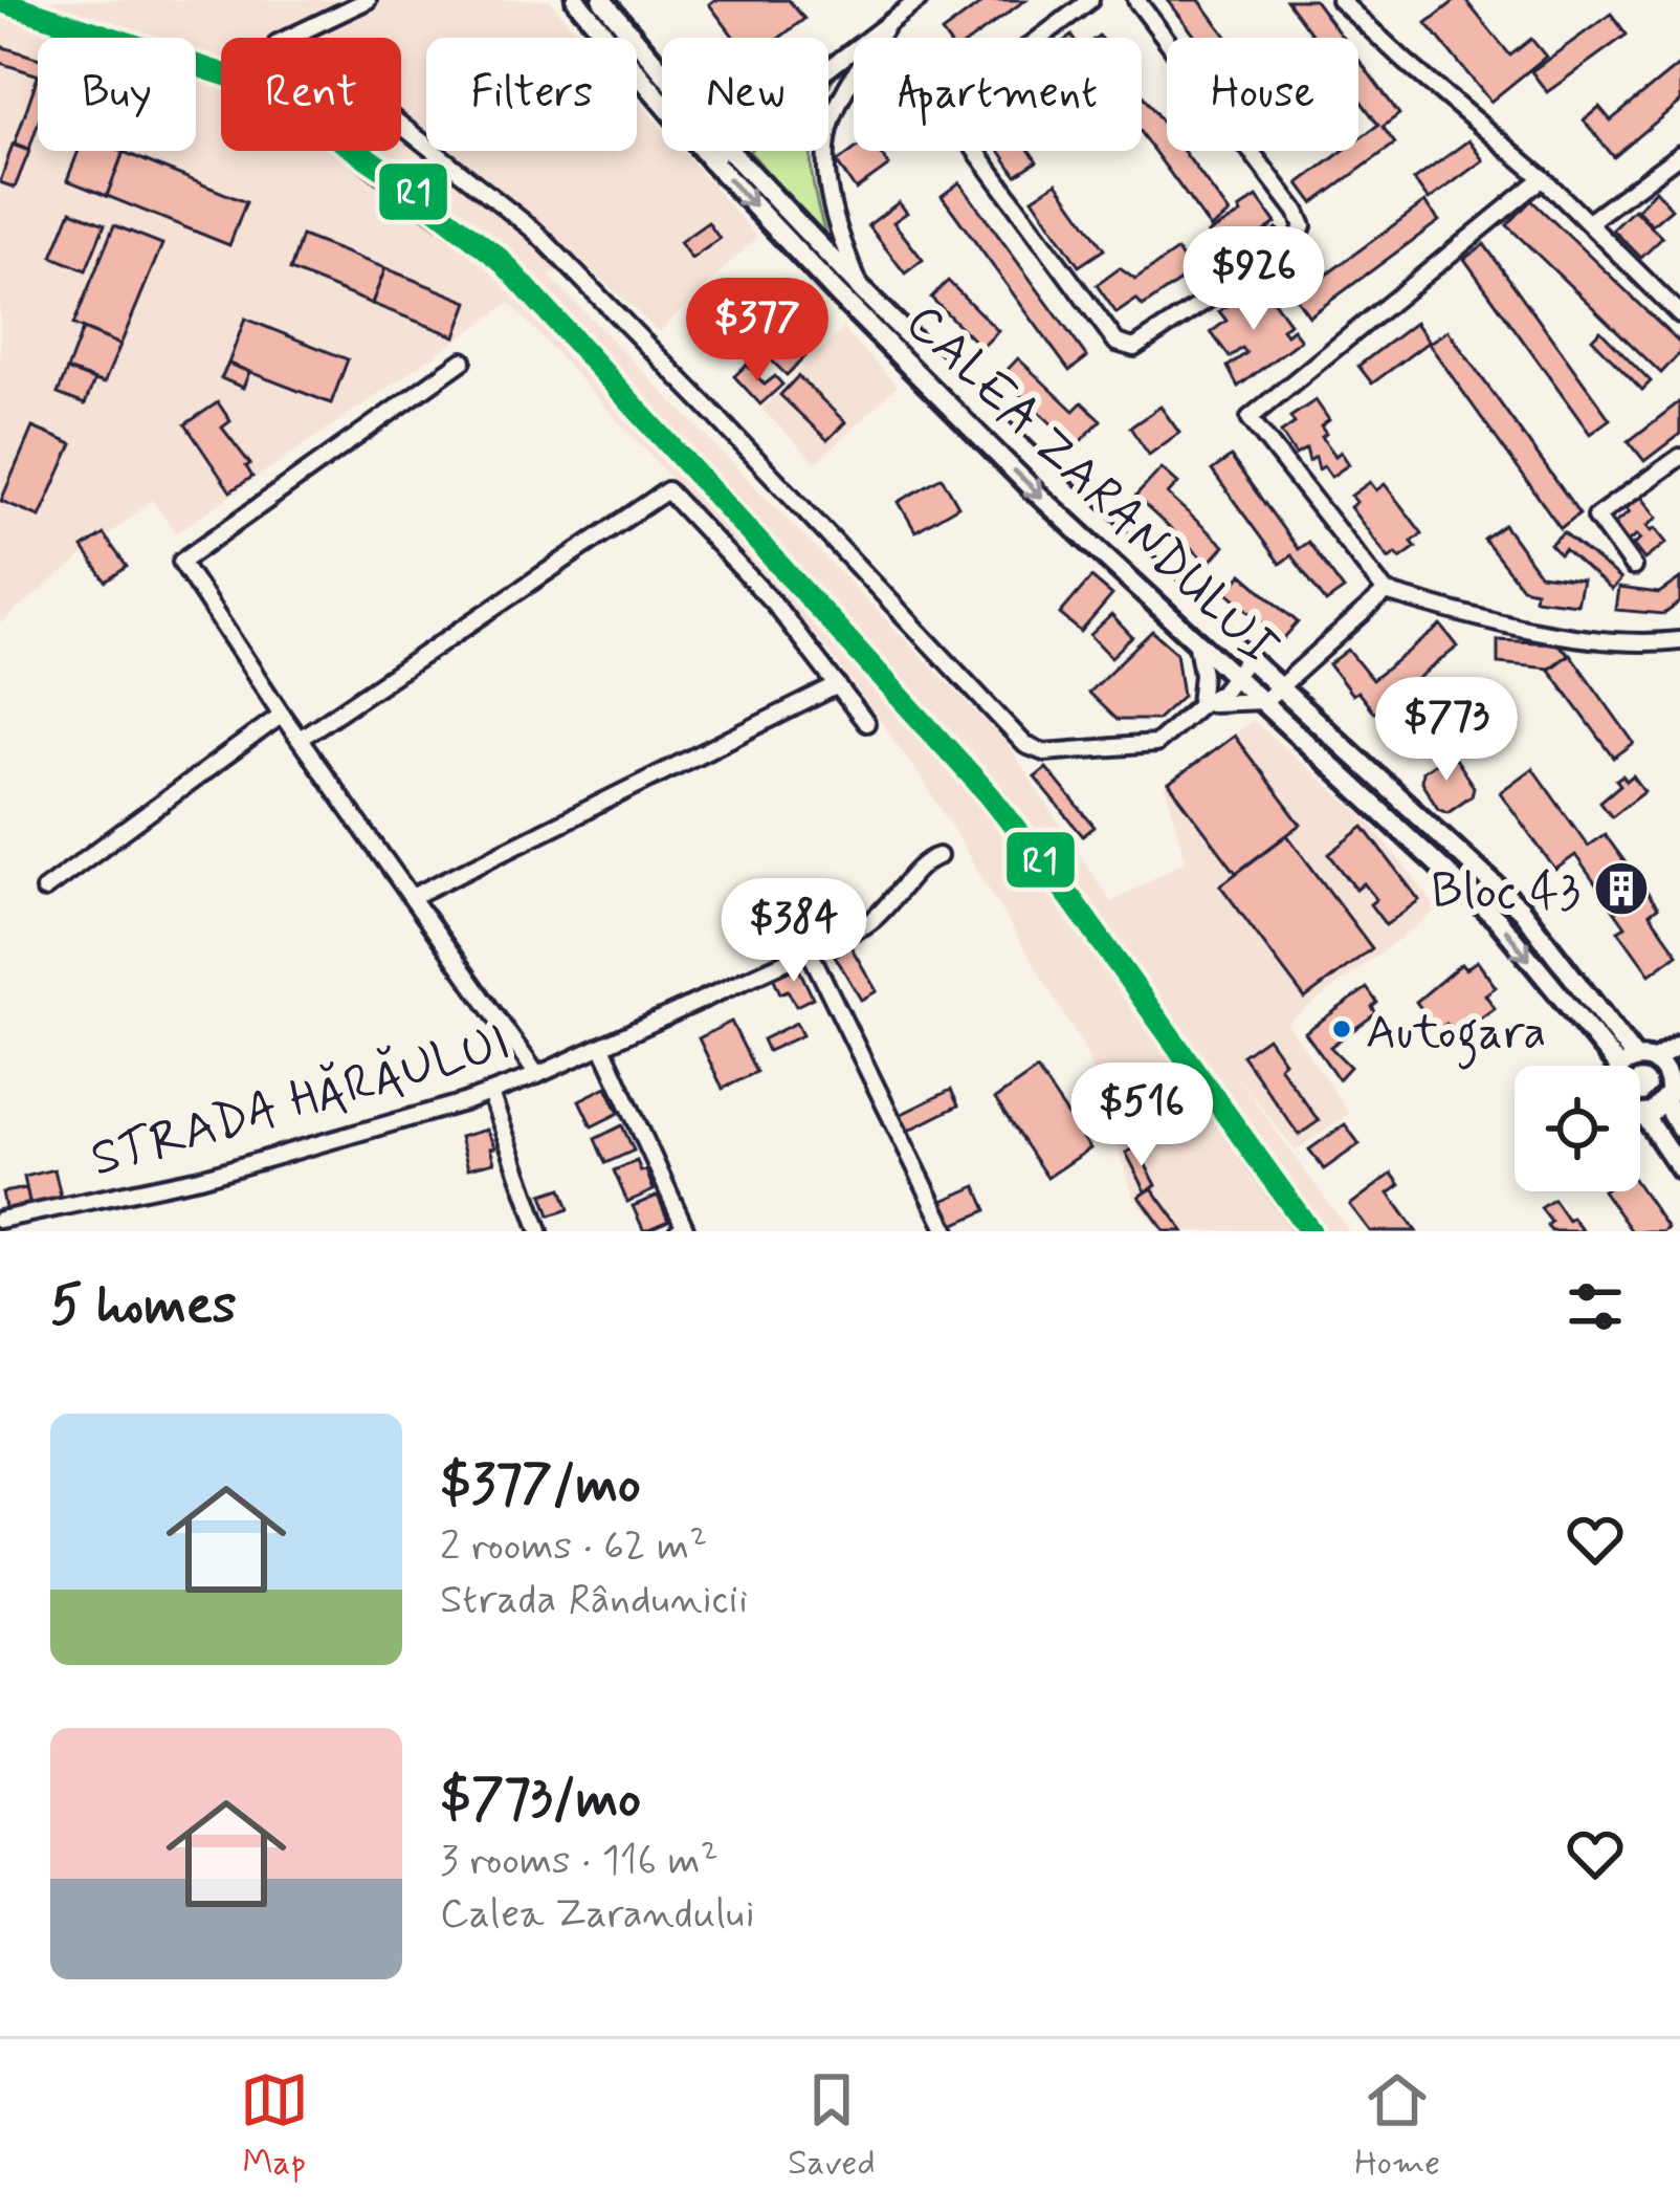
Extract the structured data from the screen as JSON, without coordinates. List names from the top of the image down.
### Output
{
  "streets": {
    "main road": ["CALEA ZARANDULUI"],
    "street": ["STRADA HĂRĂULUI"]
  },
  "places": {
    "building": ["Bloc 43"],
    "other": ["Autogara"]
  },
  "lines": ["transit line R1"],
  "page": {
    "chip": [
      "Buy",
      "Rent",
      "Filters",
      "New",
      "Apartment",
      "House"
    ],
    "price": [
      "$926",
      "$377",
      "$773",
      "$384",
      "$516"
    ],
    "heading": "5 homes",
    "list": [
      {
        "name": "$377/mo",
        "note": "2 rooms · 62 m² · Strada Rândunicii"
      },
      {
        "name": "$773/mo",
        "note": "3 rooms · 116 m² · Calea Zarandului"
      }
    ],
    "tabs": ["Map", "Saved", "Home"]
  }
}
